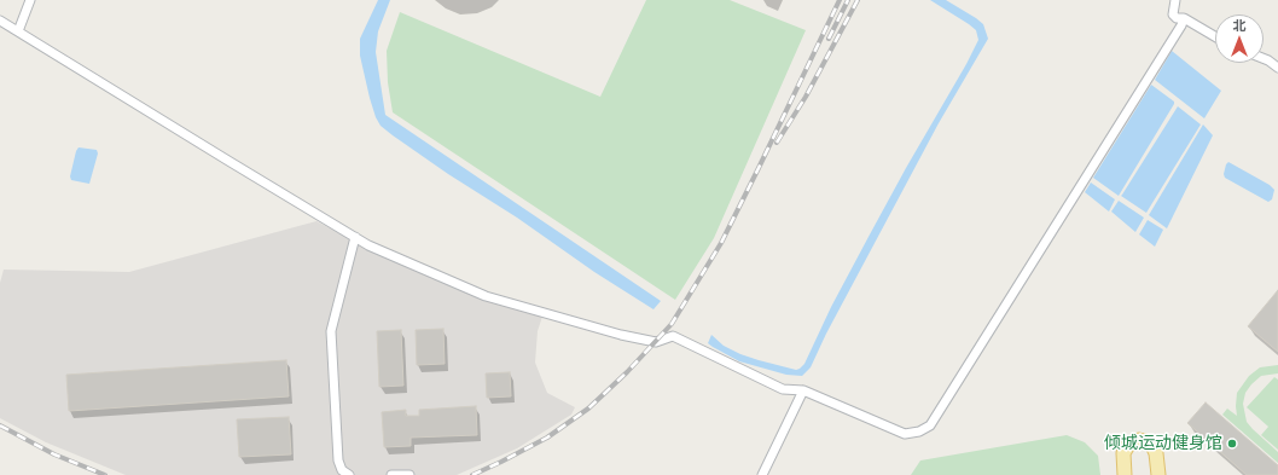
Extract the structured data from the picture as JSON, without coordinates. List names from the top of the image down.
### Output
{
  "places": ["倾城运动健身馆"],
  "north": "top"
}
